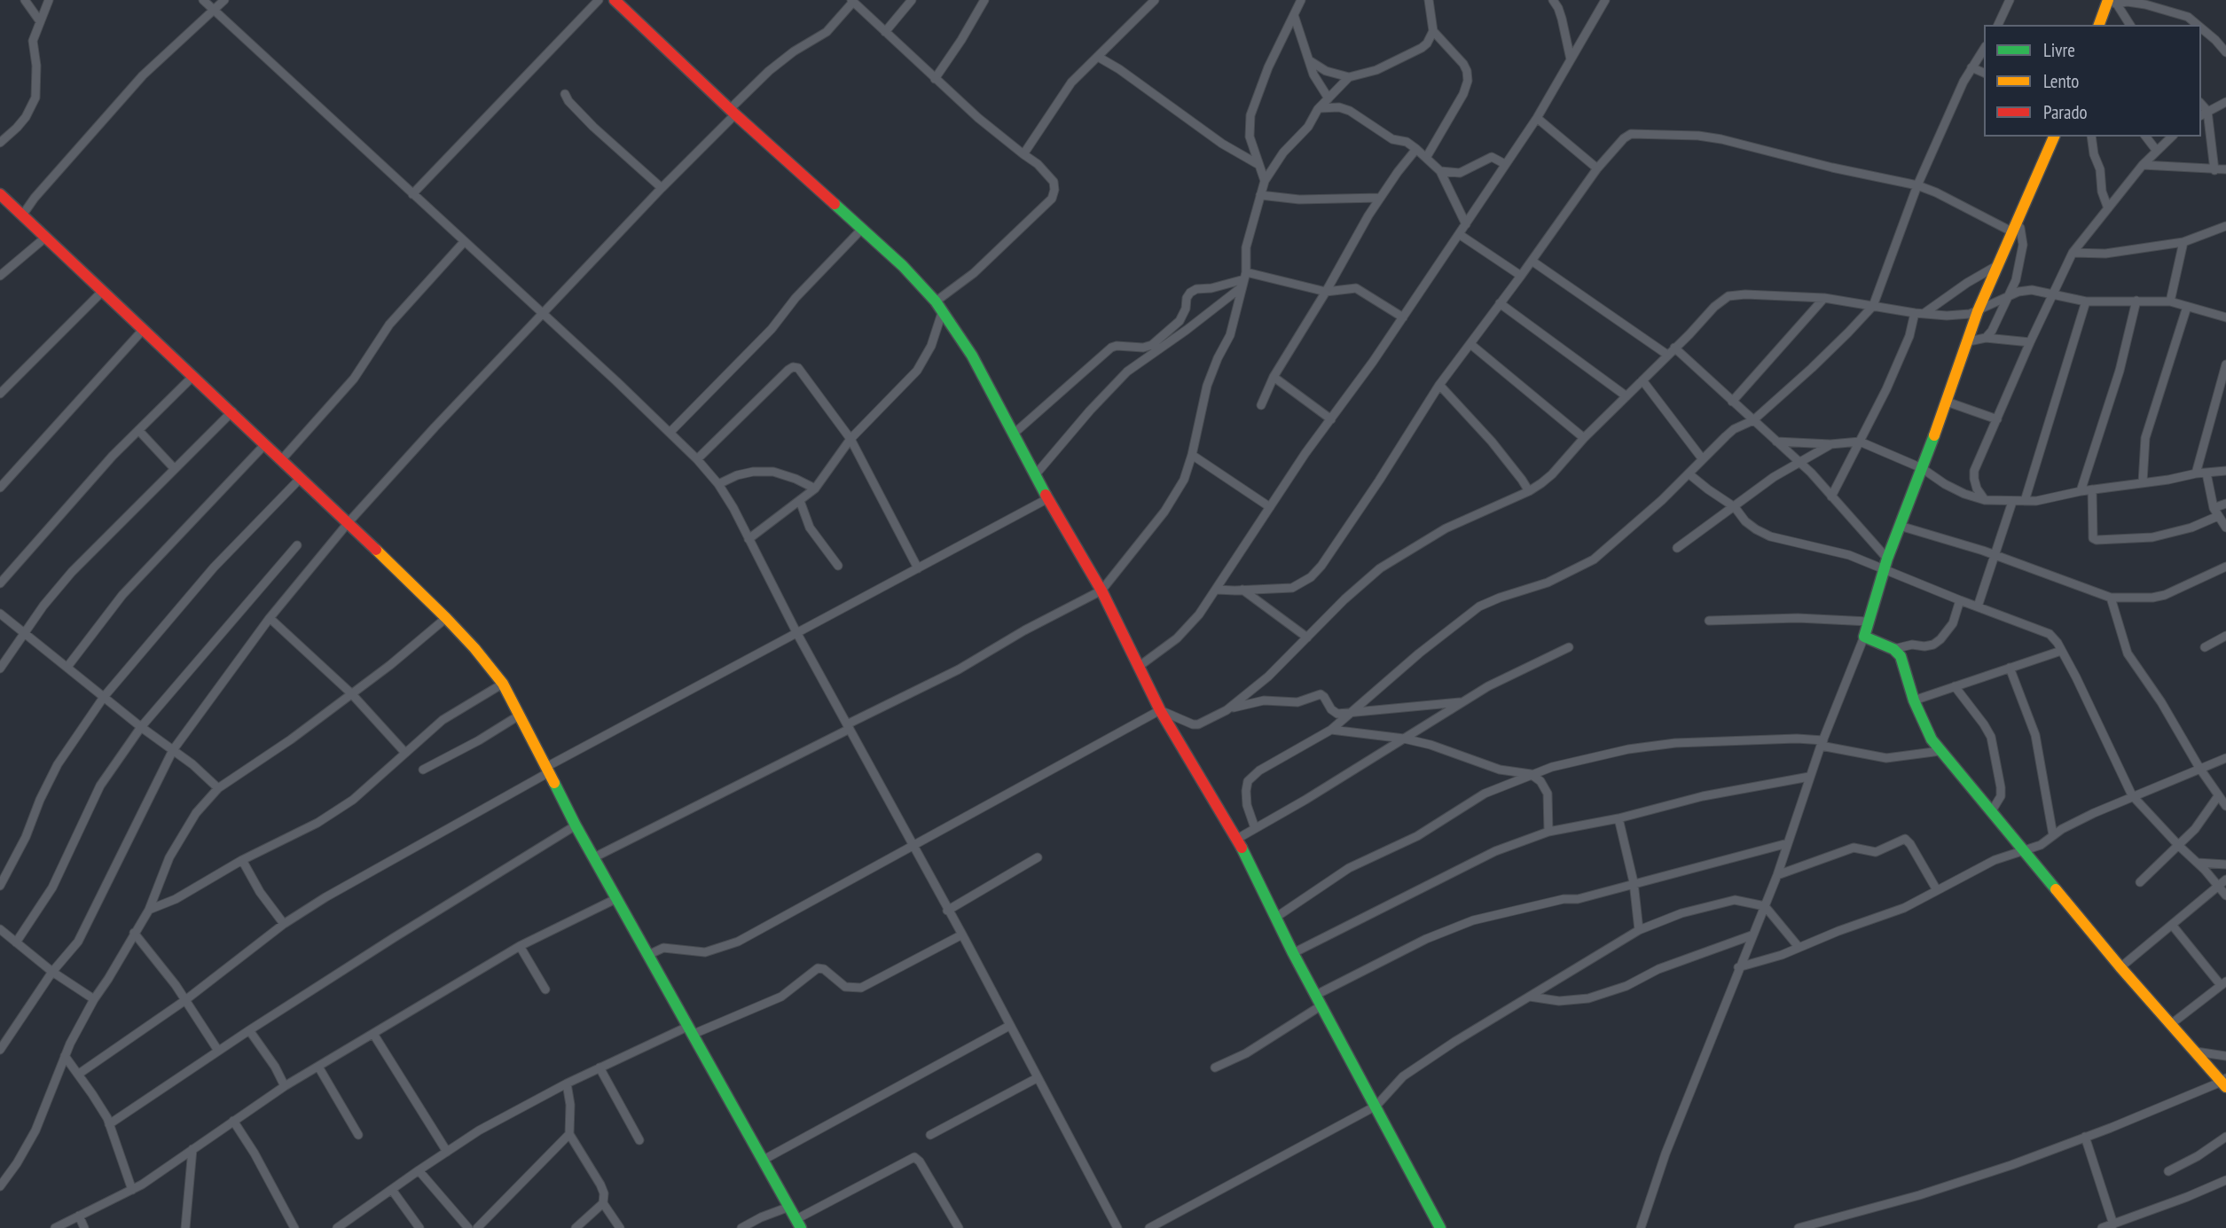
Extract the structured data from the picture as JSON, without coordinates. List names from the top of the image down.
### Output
{
  "legend": ["Livre", "Lento", "Parado"]
}
